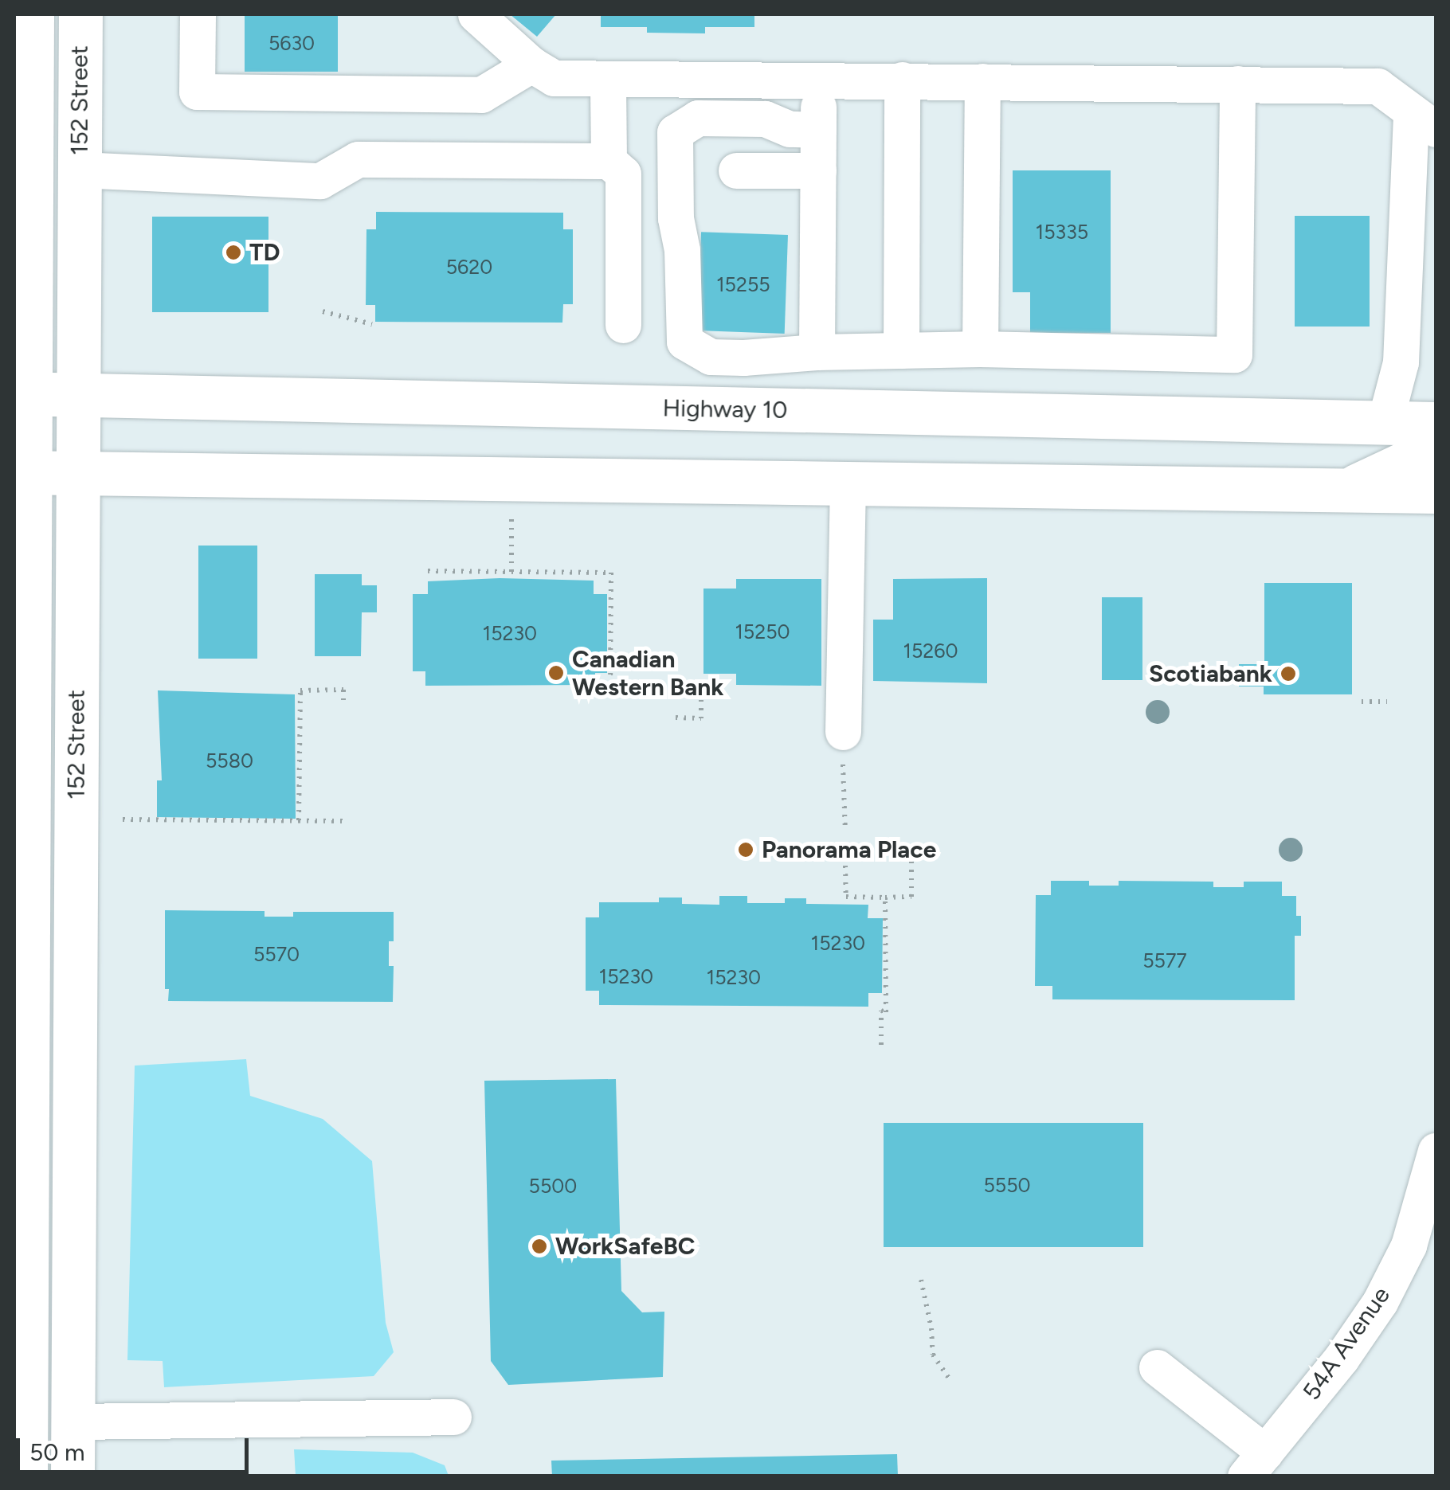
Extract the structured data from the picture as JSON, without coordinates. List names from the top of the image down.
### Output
{
  "streets": {
    "main road": ["152 Street", "Highway 10"],
    "street": ["54A Avenue"]
  },
  "crossings": [
    ["152 Street", "Highway 10"]
  ],
  "places": [
    "TD",
    "Canadian Western Bank",
    "Scotiabank",
    "Panorama Place",
    "WorkSafeBC"
  ],
  "house_numbers": [
    "5630",
    "15335",
    "5620",
    "15255",
    "15250",
    "15230",
    "15260",
    "5580",
    "15230",
    "5570",
    "5577",
    "15230",
    "15230",
    "5550",
    "5500"
  ],
  "scale_bar": "50 m"
}
